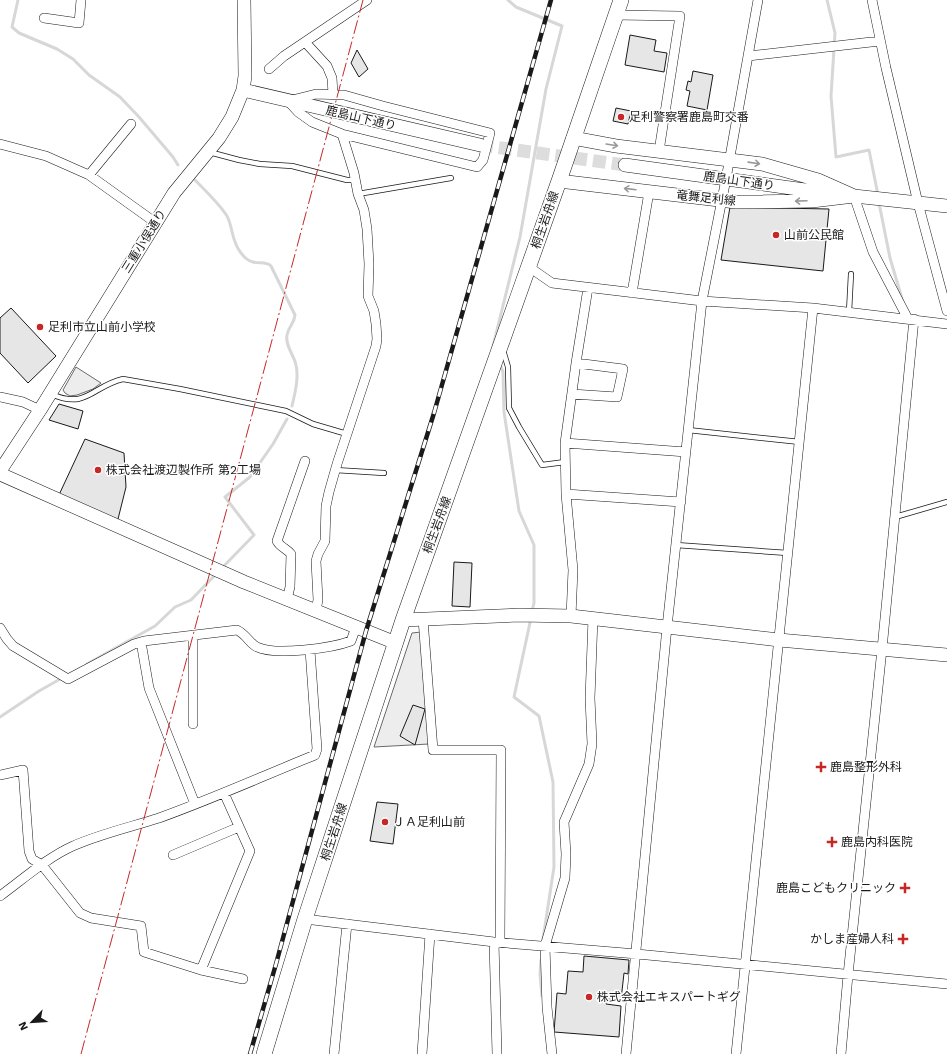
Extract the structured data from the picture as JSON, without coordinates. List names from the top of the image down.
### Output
{
  "streets": {
    "main road": ["桐生岩舟線"],
    "street": ["鹿島山下通り", "竜舞足利線", "三重小俣通り"]
  },
  "crossings": [
    ["鹿島山下通り", "竜舞足利線"],
    ["鹿島山下通り", "三重小俣通り"],
    ["竜舞足利線", "桐生岩舟線"]
  ],
  "places": {
    "other": [
      "足利警察署鹿島町交番",
      "山前公民館",
      "足利市立山前小学校",
      "株式会社渡辺製作所 第2工場",
      "ＪＡ足利山前",
      "株式会社エキスパートギグ"
    ],
    "health": [
      "鹿島整形外科",
      "鹿島内科医院",
      "鹿島こどもクリニック",
      "かしま産婦人科"
    ]
  },
  "north": "bottom left"
}
